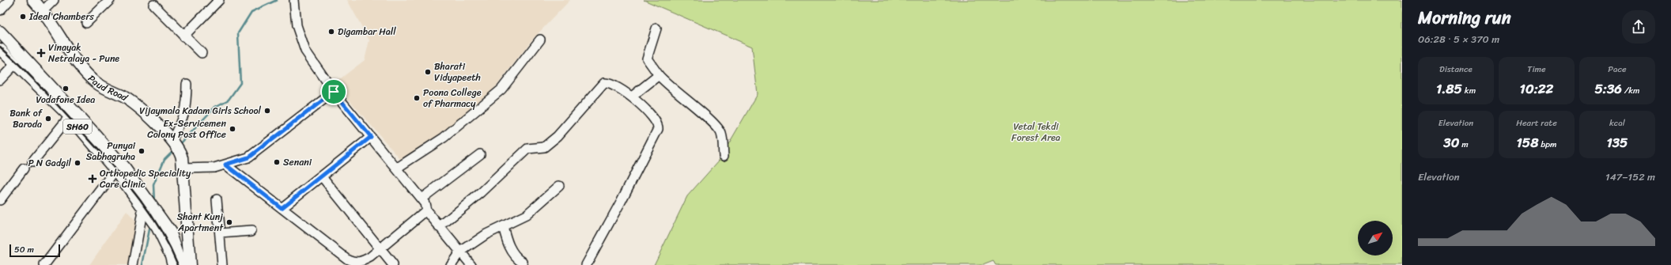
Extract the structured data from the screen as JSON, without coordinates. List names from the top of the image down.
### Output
{
  "streets": {
    "main road": ["Paud Road", "SH60"]
  },
  "parks": ["Vetal Tekdi Forest Area"],
  "places": {
    "other": [
      "Ideal Chambers",
      "Digambar Hall",
      "Bharati Vidyapeeth",
      "Vodafone Idea",
      "Poona College of Pharmacy",
      "Vijaymala Kadam Girls School",
      "Bank of Baroda",
      "Ex-Servicemen Colony Post Office",
      "Punyai Sabhagruha",
      "Senani",
      "P N Gadgil",
      "Shant Kunj Apartment"
    ],
    "health": ["Vinayak Netralaya - Pune", "Orthopedic Speciality Care Clinic"]
  },
  "scale_bar": "50 m",
  "north": "top right",
  "page": {
    "heading": ["Morning run", "06:28 · 5 × 370 m"],
    "stats": [
      ["Distance", "1.85 km"],
      ["Time", "10:22"],
      ["Pace", "5:36 /km"],
      ["Elevation", "30 m"],
      ["Heart rate", "158 bpm"],
      ["kcal", "135"]
    ],
    "chart": ["Elevation", "147–152 m"],
    "scale": "50 m"
  }
}
